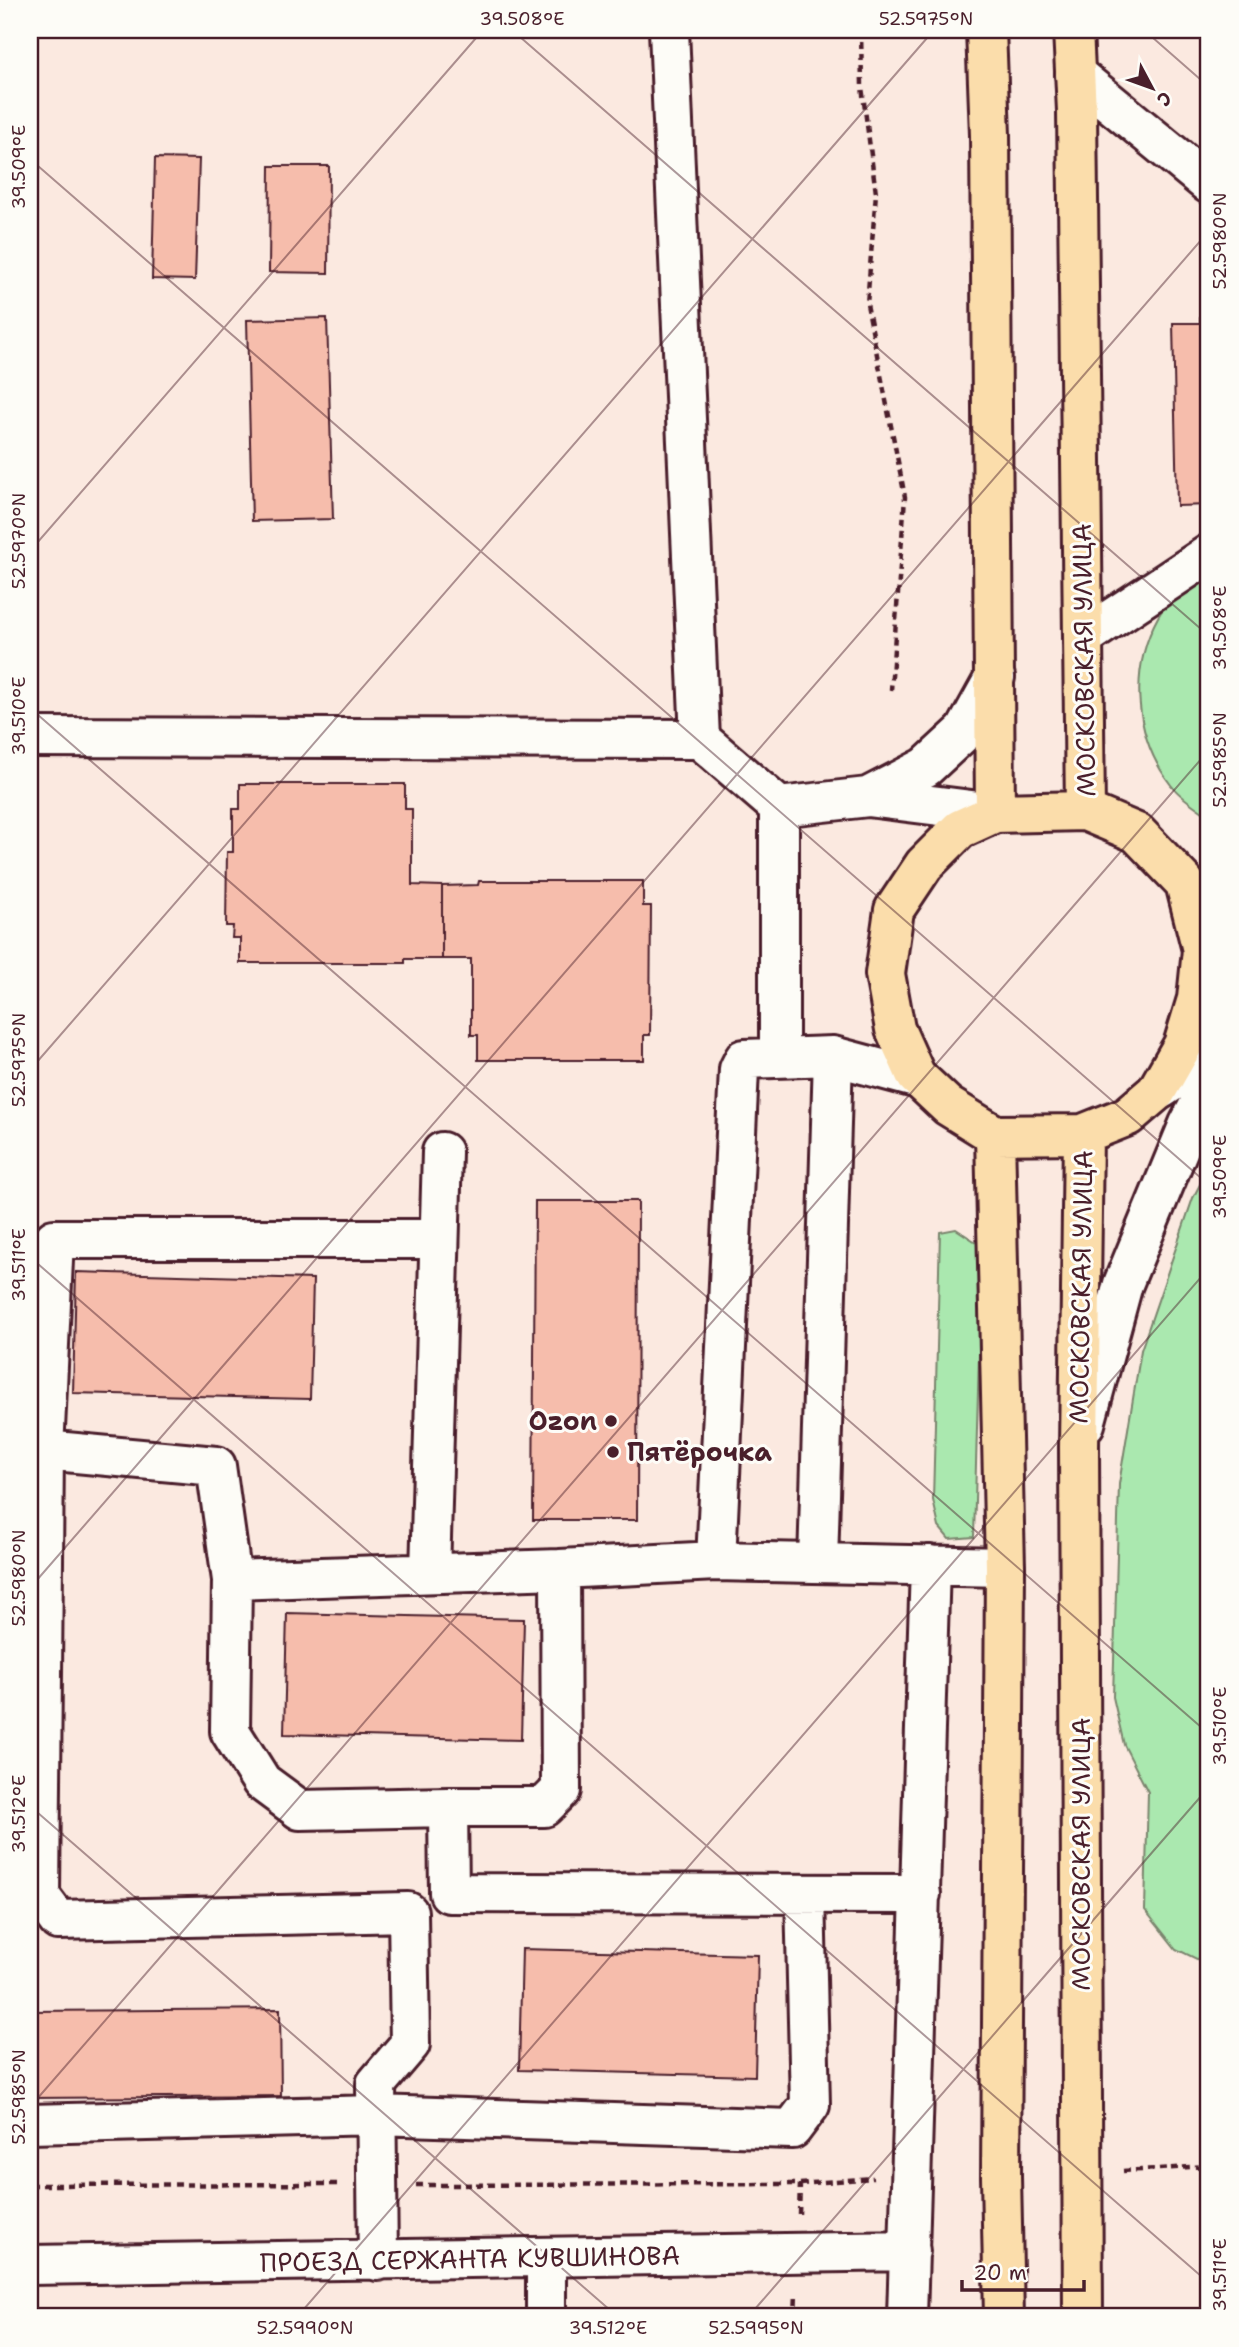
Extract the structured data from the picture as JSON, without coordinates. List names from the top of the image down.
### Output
{
  "streets": {
    "main road": ["МОСКОВСКАЯ УЛИЦА"],
    "street": ["ПРОЕЗД СЕРЖАНТА КУВШИНОВА"]
  },
  "places": ["Ozon", "Пятёрочка"],
  "scale_bar": "20 m",
  "north": "bottom right",
  "coordinates": [
    "39.508°E",
    "52.5975°N",
    "39.509°E",
    "52.5980°N",
    "52.5970°N",
    "39.510°E",
    "52.5985°N",
    "39.511°E",
    "39.512°E",
    "52.5990°N",
    "52.5995°N"
  ]
}
